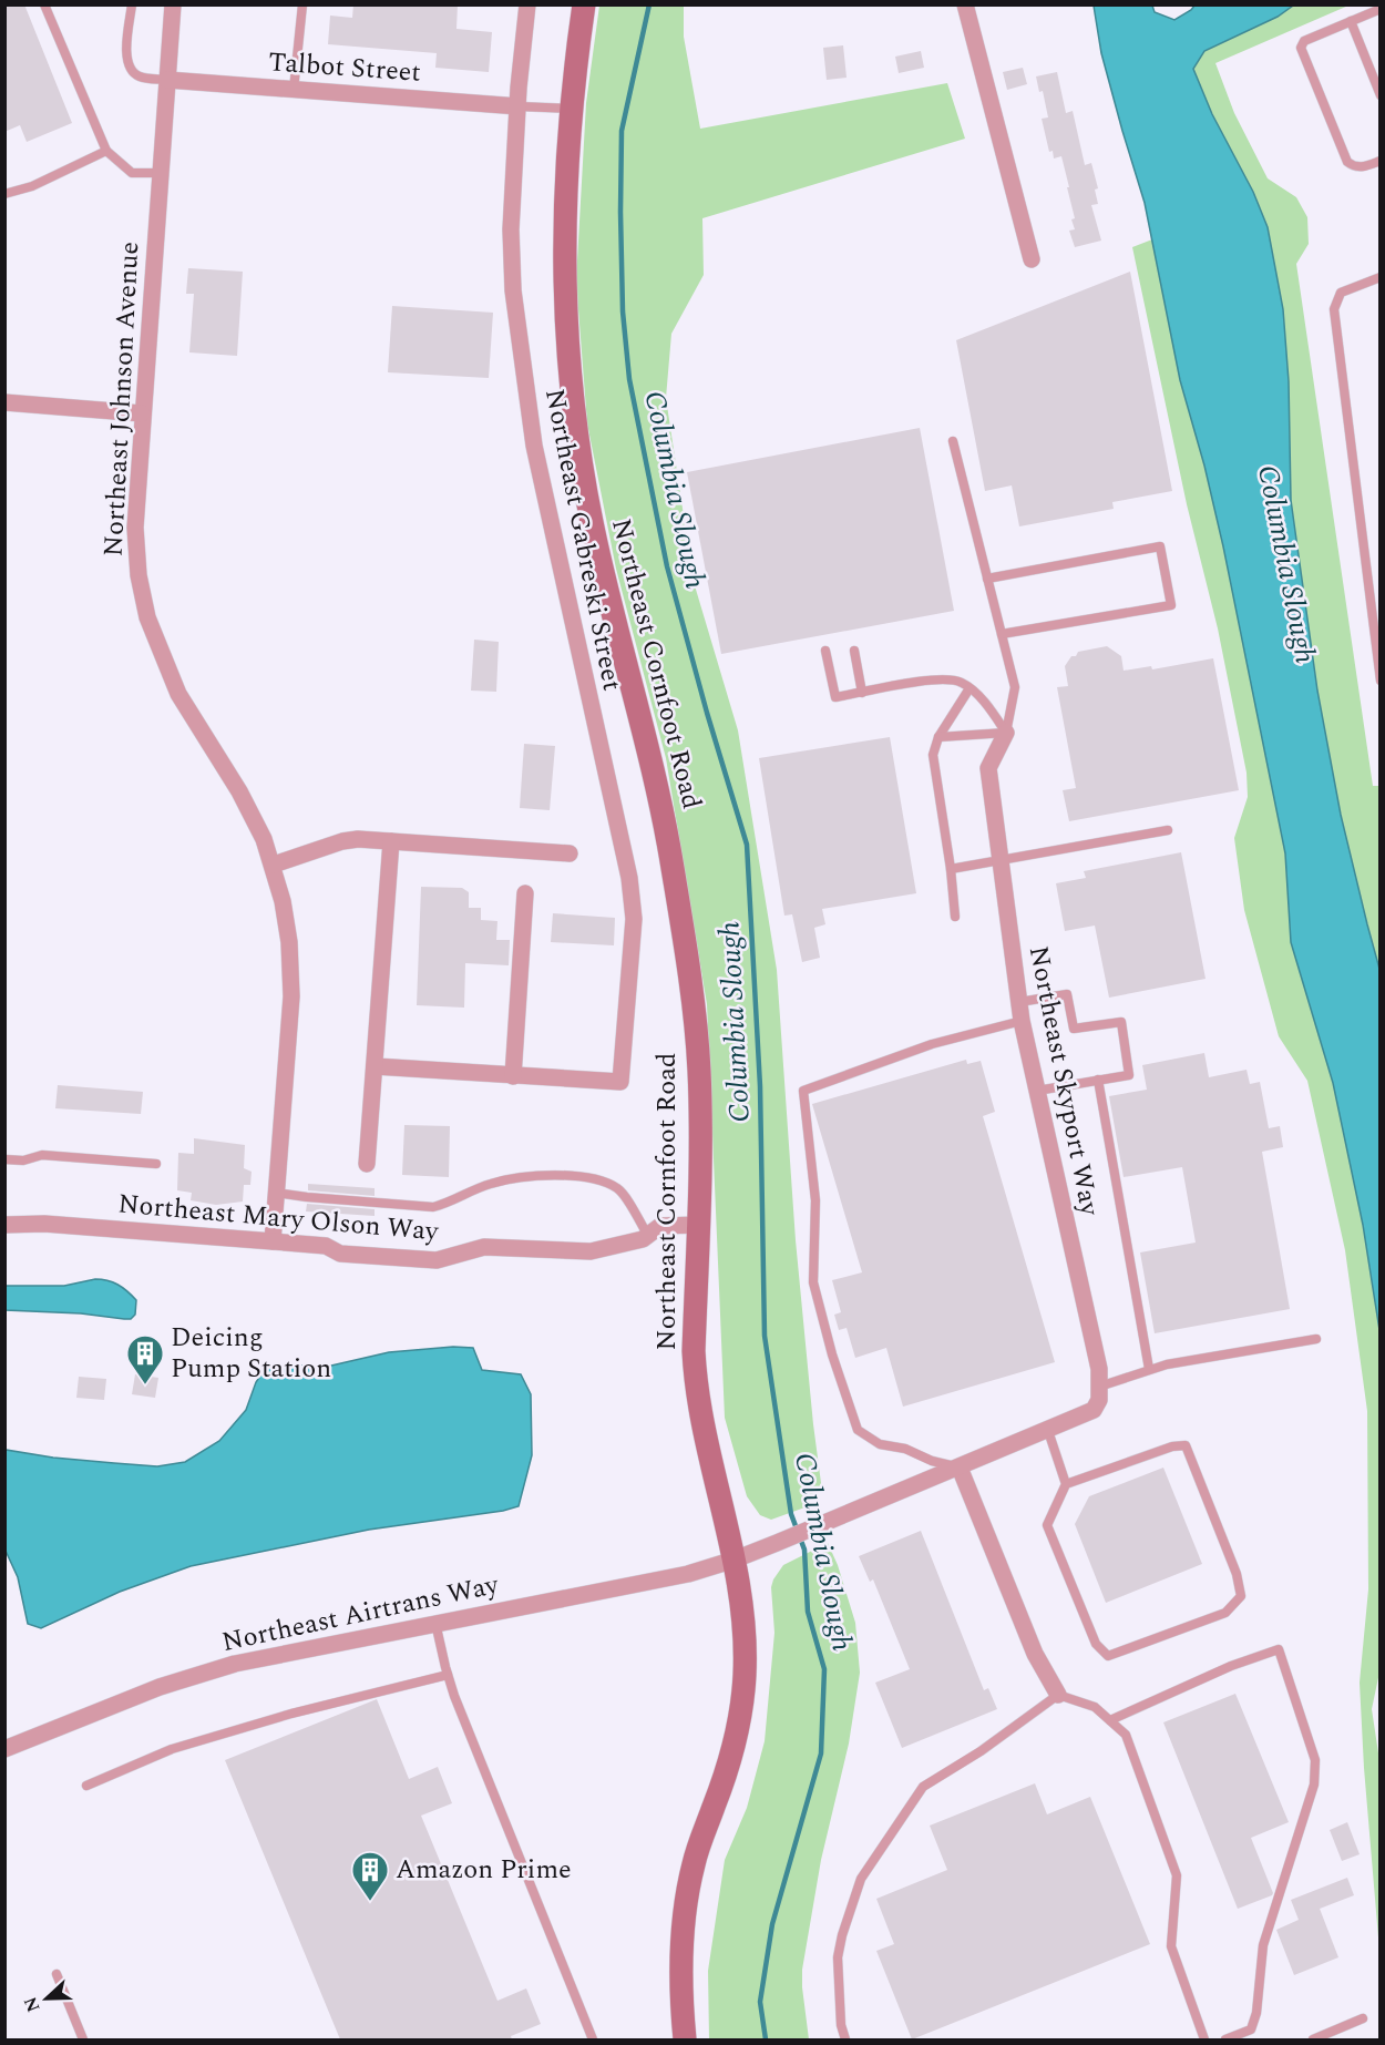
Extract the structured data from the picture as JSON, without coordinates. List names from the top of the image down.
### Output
{
  "streets": {
    "street": [
      "Talbot Street",
      "Northeast Johnson Avenue",
      "Northeast Gabreski Street",
      "Northeast Cornfoot Road",
      "Northeast Skyport Way",
      "Northeast Mary Olson Way",
      "Northeast Airtrans Way"
    ]
  },
  "crossings": [
    ["Talbot Street", "Northeast Johnson Avenue"],
    ["Talbot Street", "Northeast Gabreski Street"],
    ["Northeast Johnson Avenue", "Northeast Mary Olson Way"],
    ["Northeast Cornfoot Road", "Northeast Mary Olson Way"],
    ["Northeast Cornfoot Road", "Northeast Airtrans Way"],
    ["Northeast Skyport Way", "Northeast Airtrans Way"]
  ],
  "water": ["Columbia Slough"],
  "places": {
    "building": ["Deicing Pump Station", "Amazon Prime"]
  },
  "north": "left"
}
